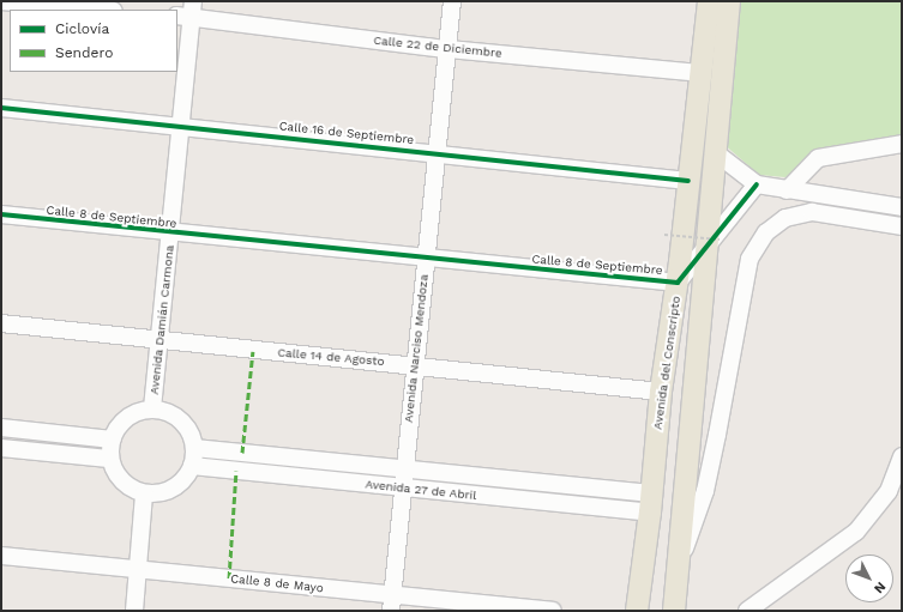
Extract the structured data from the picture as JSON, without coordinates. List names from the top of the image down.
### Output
{
  "streets": {
    "main road": ["Avenida del Conscripto"],
    "street": [
      "Calle 22 de Diciembre",
      "Calle 16 de Septiembre",
      "Calle 8 de Septiembre",
      "Avenida Damián Carmona",
      "Avenida Narciso Mendoza",
      "Calle 14 de Agosto",
      "Avenida 27 de Abril",
      "Calle 8 de Mayo"
    ]
  },
  "crossings": [
    ["Calle 22 de Diciembre", "Avenida Damián Carmona"],
    ["Calle 22 de Diciembre", "Avenida Narciso Mendoza"],
    ["Calle 22 de Diciembre", "Avenida del Conscripto"],
    ["Calle 16 de Septiembre", "Avenida Damián Carmona"],
    ["Calle 16 de Septiembre", "Avenida Narciso Mendoza"],
    ["Calle 16 de Septiembre", "Avenida del Conscripto"],
    ["Calle 8 de Septiembre", "Avenida Damián Carmona"],
    ["Calle 8 de Septiembre", "Avenida Narciso Mendoza"],
    ["Calle 8 de Septiembre", "Avenida del Conscripto"],
    ["Avenida Damián Carmona", "Calle 14 de Agosto"],
    ["Avenida Damián Carmona", "Avenida 27 de Abril"],
    ["Avenida Narciso Mendoza", "Calle 14 de Agosto"],
    ["Avenida Narciso Mendoza", "Avenida 27 de Abril"],
    ["Avenida Narciso Mendoza", "Calle 8 de Mayo"],
    ["Calle 14 de Agosto", "Avenida del Conscripto"],
    ["Avenida del Conscripto", "Avenida 27 de Abril"]
  ],
  "legend": ["Ciclovía", "Sendero"],
  "north": "bottom right"
}
